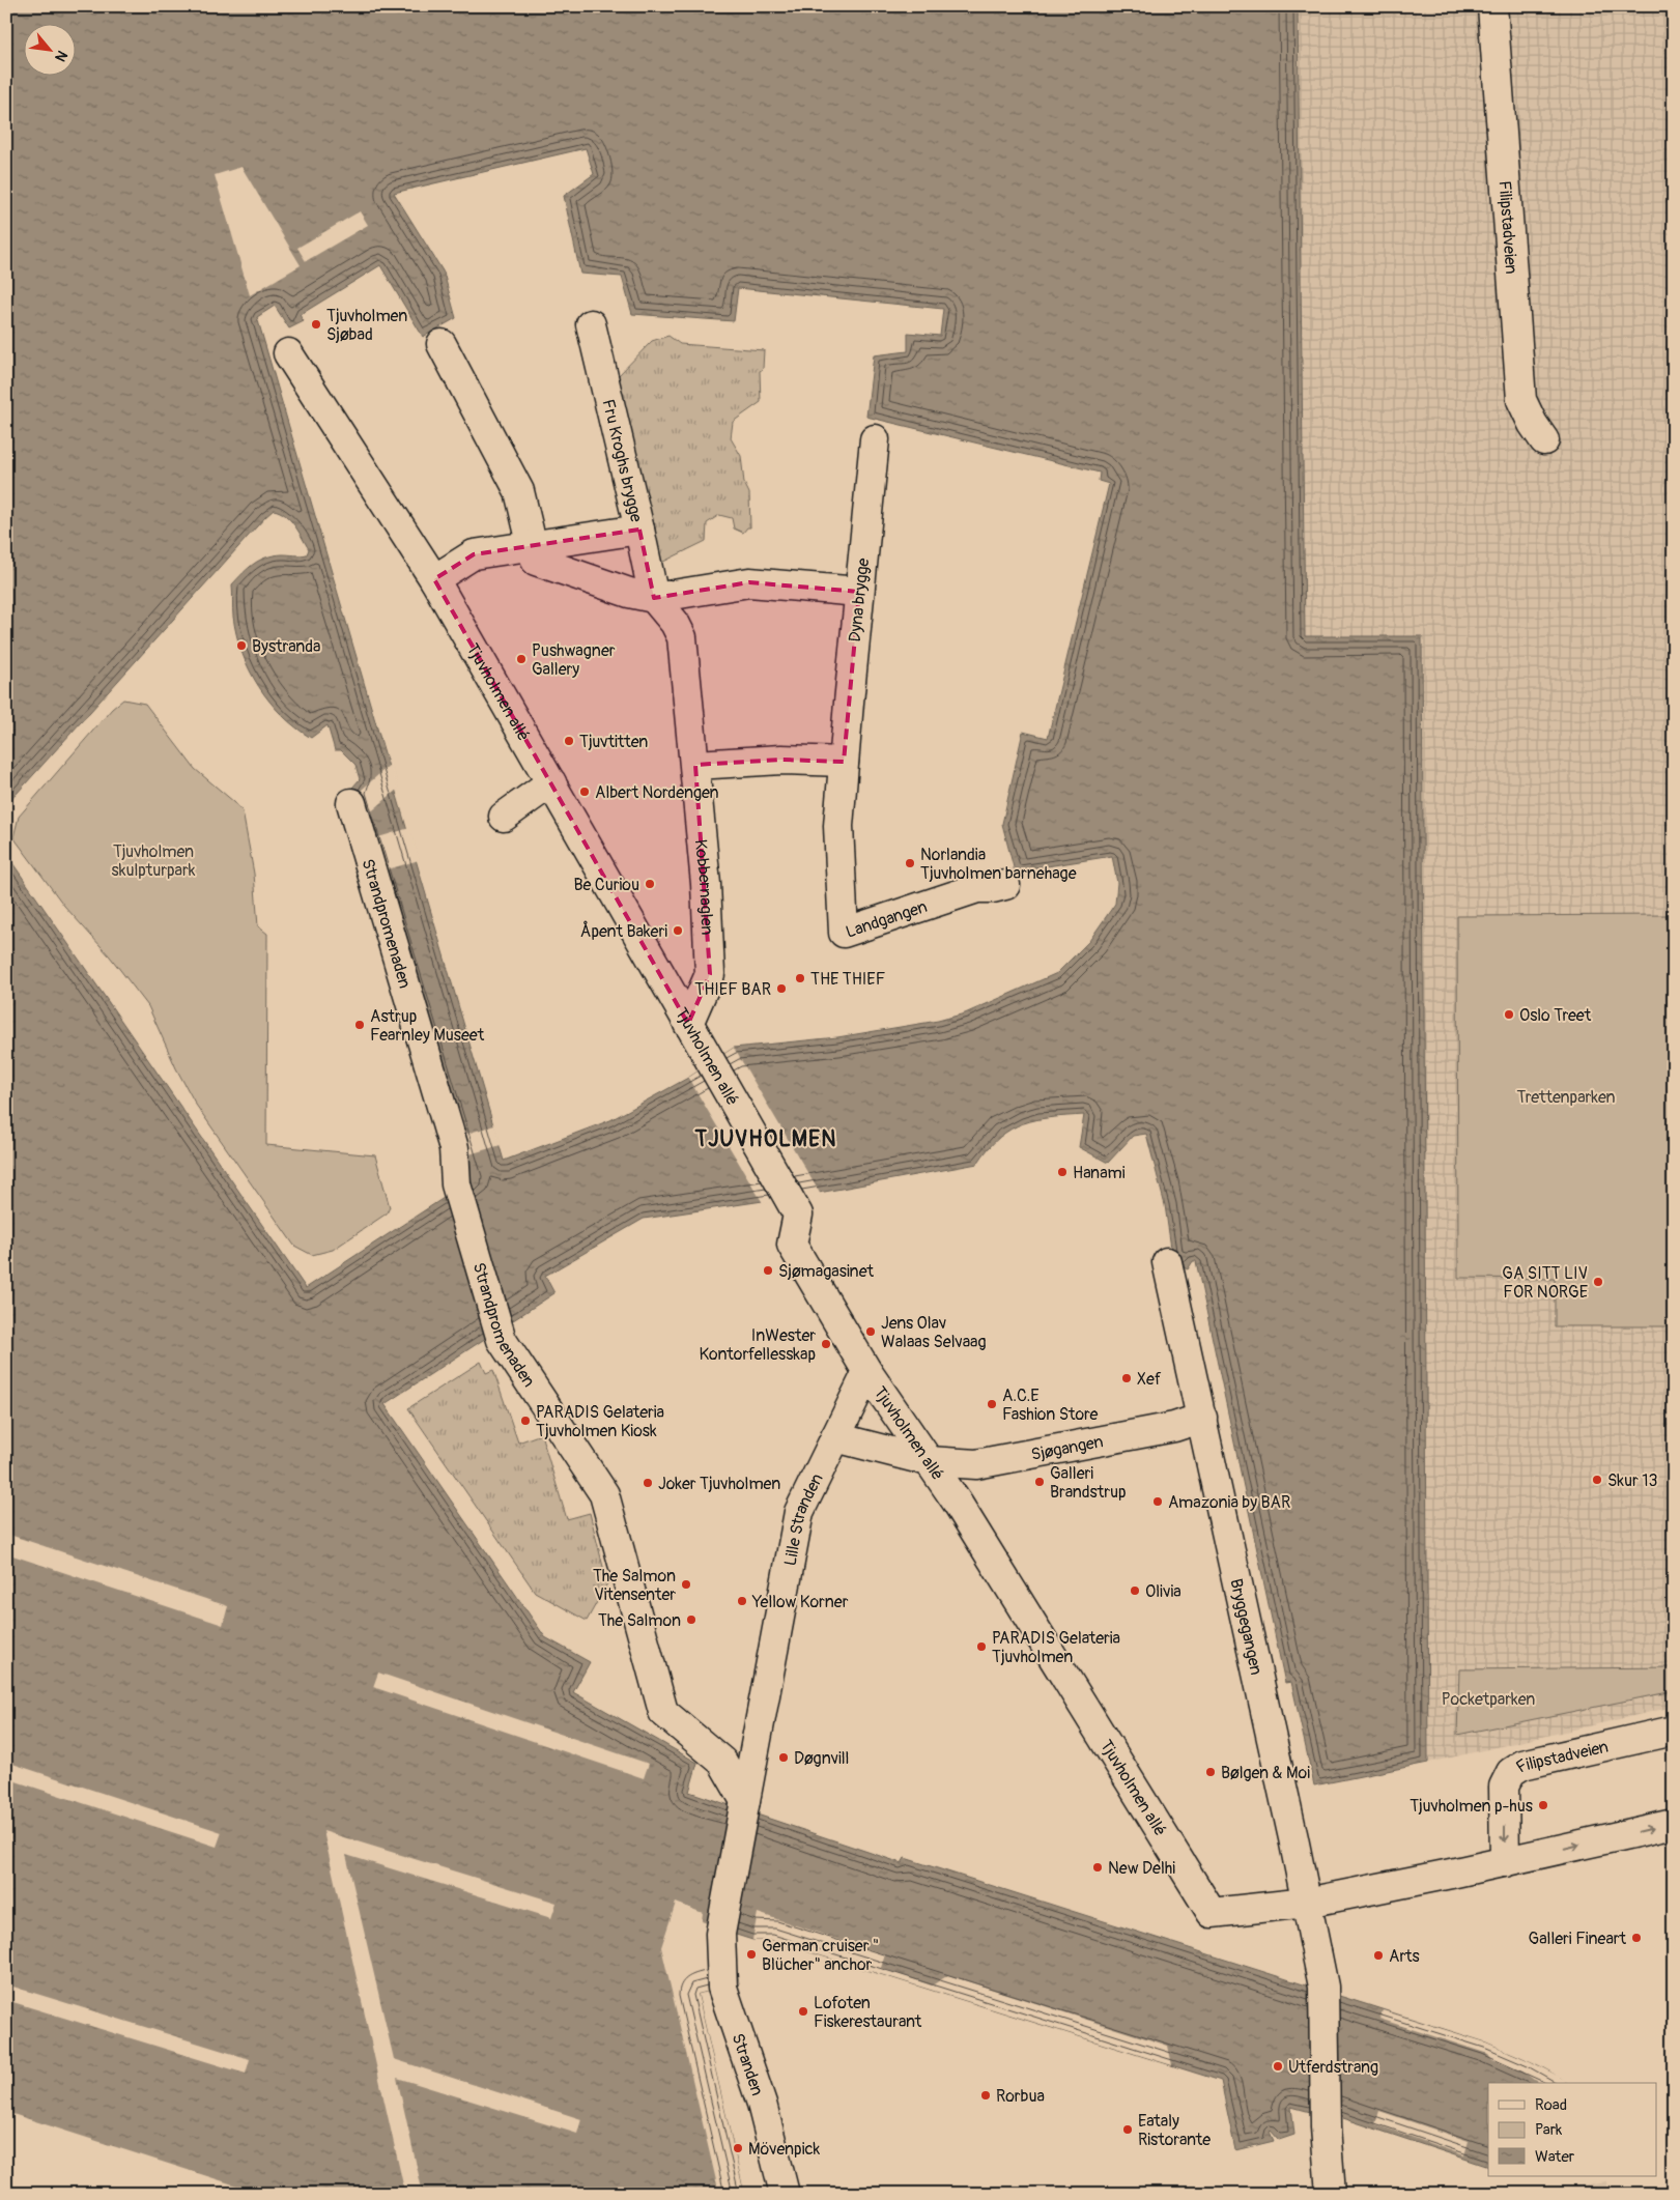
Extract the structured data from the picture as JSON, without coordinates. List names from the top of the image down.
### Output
{
  "streets": {
    "street": [
      "Filipstadveien",
      "Fru Kroghs brygge",
      "Dyna brygge",
      "Tjuvholmen allé",
      "Kobbernaglen",
      "Landgangen",
      "Strandpromenaden",
      "Sjøgangen",
      "Lille Stranden",
      "Bryggegangen",
      "Stranden"
    ]
  },
  "crossings": [
    ["Fru Kroghs brygge", "Kobbernaglen"],
    ["Dyna brygge", "Landgangen"],
    ["Tjuvholmen allé", "Kobbernaglen"],
    ["Tjuvholmen allé", "Sjøgangen"],
    ["Tjuvholmen allé", "Lille Stranden"],
    ["Tjuvholmen allé", "Bryggegangen"],
    ["Strandpromenaden", "Lille Stranden"],
    ["Sjøgangen", "Lille Stranden"],
    ["Sjøgangen", "Bryggegangen"],
    ["Lille Stranden", "Stranden"]
  ],
  "districts": ["TJUVHOLMEN"],
  "parks": ["Tjuvholmen skulpturpark", "Trettenparken", "Pocketparken"],
  "places": [
    "Tjuvholmen Sjøbad",
    "Bystranda",
    "Pushwagner Gallery",
    "Tjuvtitten",
    "Albert Nordengen",
    "Norlandia Tjuvholmen barnehage",
    "Be Curiou",
    "Åpent Bakeri",
    "THE THIEF",
    "THIEF BAR",
    "Oslo Treet",
    "Astrup Fearnley Museet",
    "Hanami",
    "Sjømagasinet",
    "GA SITT LIV FOR NORGE",
    "Jens Olav Walaas Selvaag",
    "InWester Kontorfellesskap",
    "Xef",
    "A.C.E Fashion Store",
    "PARADIS Gelateria Tjuvholmen Kiosk",
    "Skur 13",
    "Galleri Brandstrup",
    "Joker Tjuvholmen",
    "Amazonia by BAR",
    "The Salmon Vitensenter",
    "Olivia",
    "Yellow Korner",
    "The Salmon",
    "PARADIS Gelateria Tjuvholmen",
    "Døgnvill",
    "Bølgen & Moi",
    "Tjuvholmen p-hus",
    "New Delhi",
    "Galleri Fineart",
    "German cruiser \" Blücher\" anchor",
    "Arts",
    "Lofoten Fiskerestaurant",
    "Utferdstrang",
    "Rorbua",
    "Eataly Ristorante",
    "Mövenpick"
  ],
  "legend": ["Road", "Park", "Water"],
  "north": "bottom right"
}
